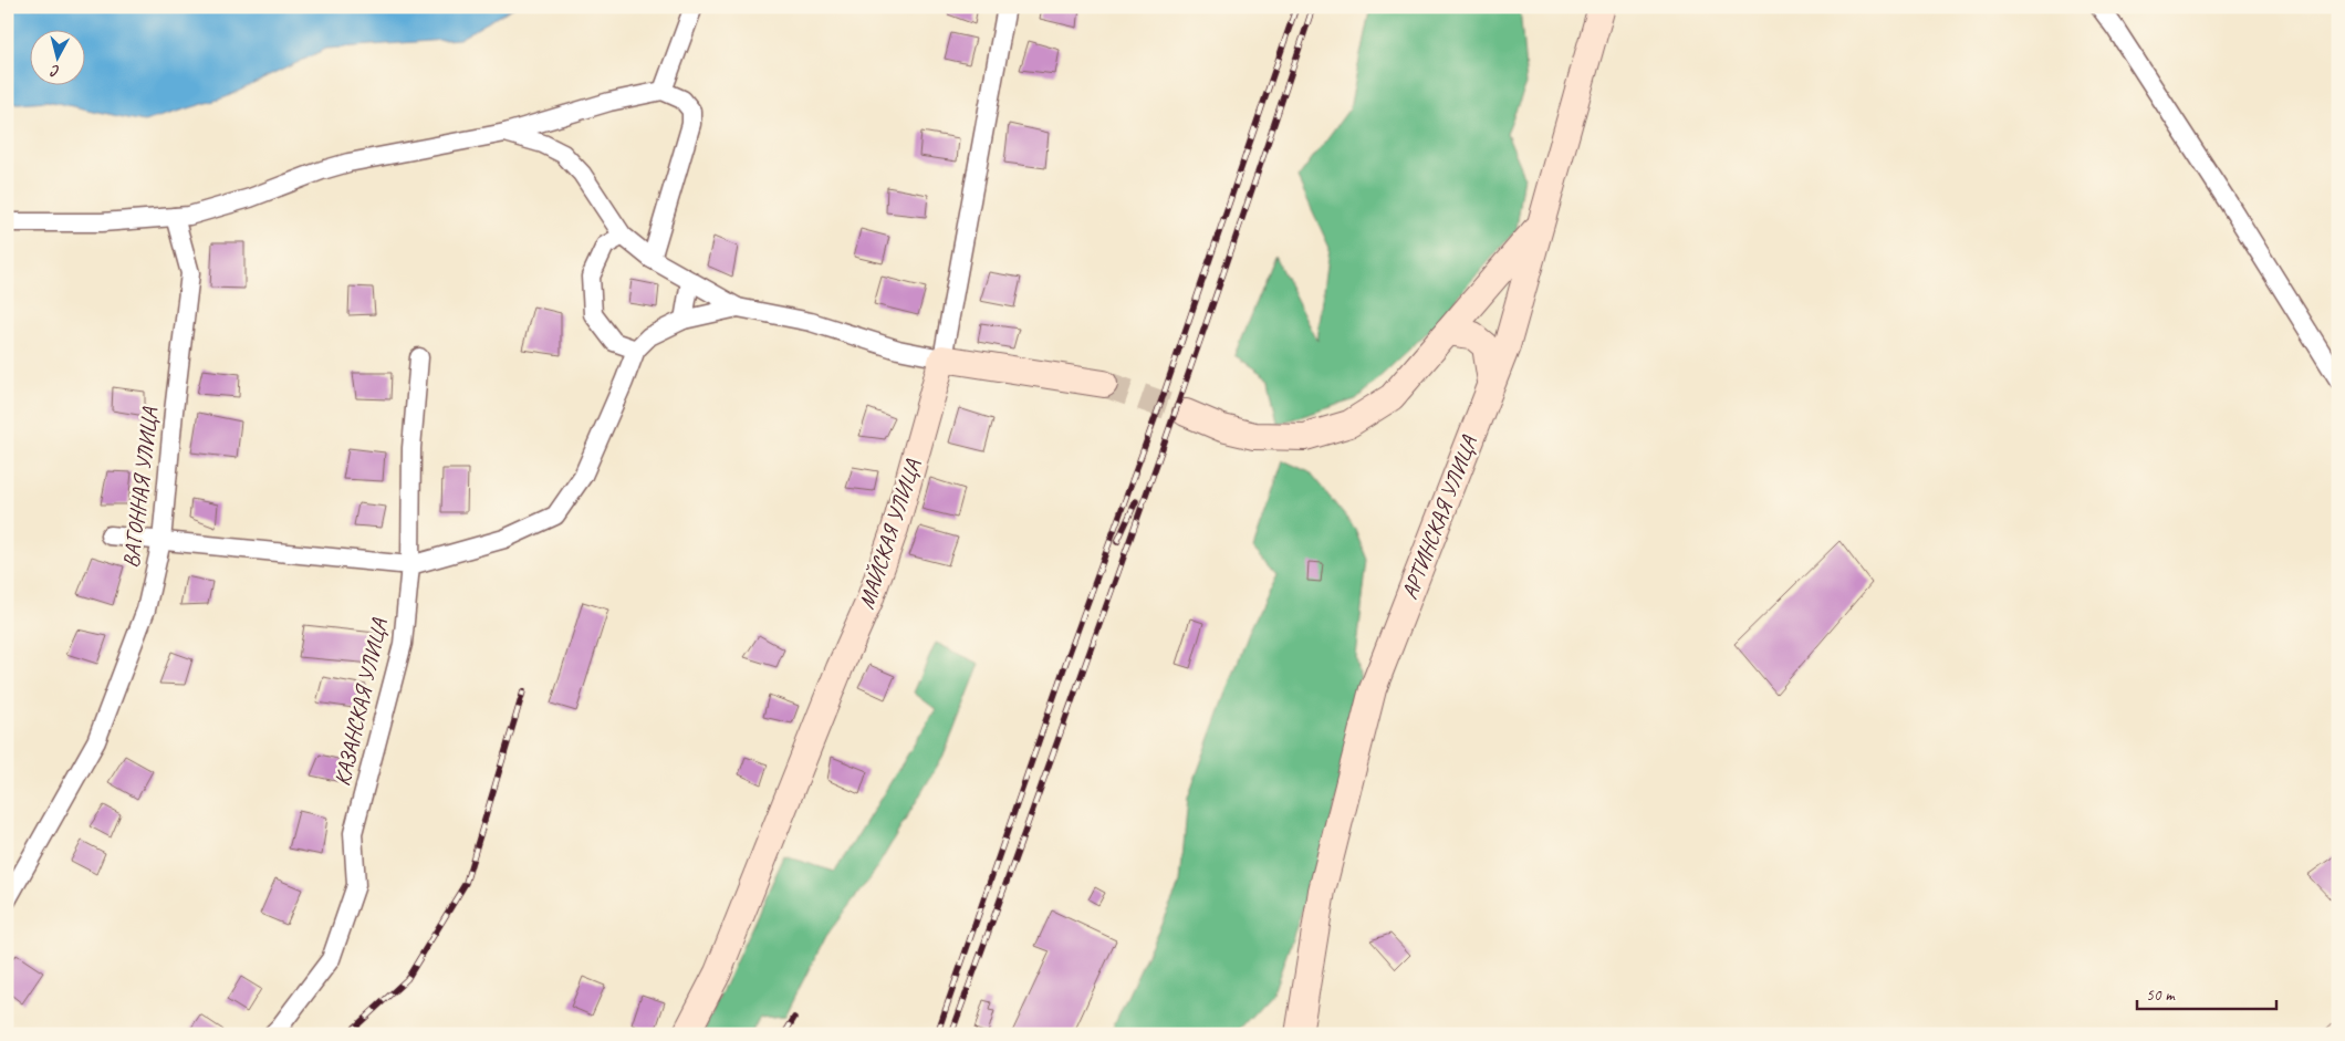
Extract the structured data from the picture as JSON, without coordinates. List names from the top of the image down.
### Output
{
  "streets": {
    "street": [
      "ВАГОННАЯ УЛИЦА",
      "АРТИНСКАЯ УЛИЦА",
      "МАЙСКАЯ УЛИЦА",
      "КАЗАНСКАЯ УЛИЦА"
    ]
  },
  "scale_bar": "50 m",
  "north": "bottom"
}
